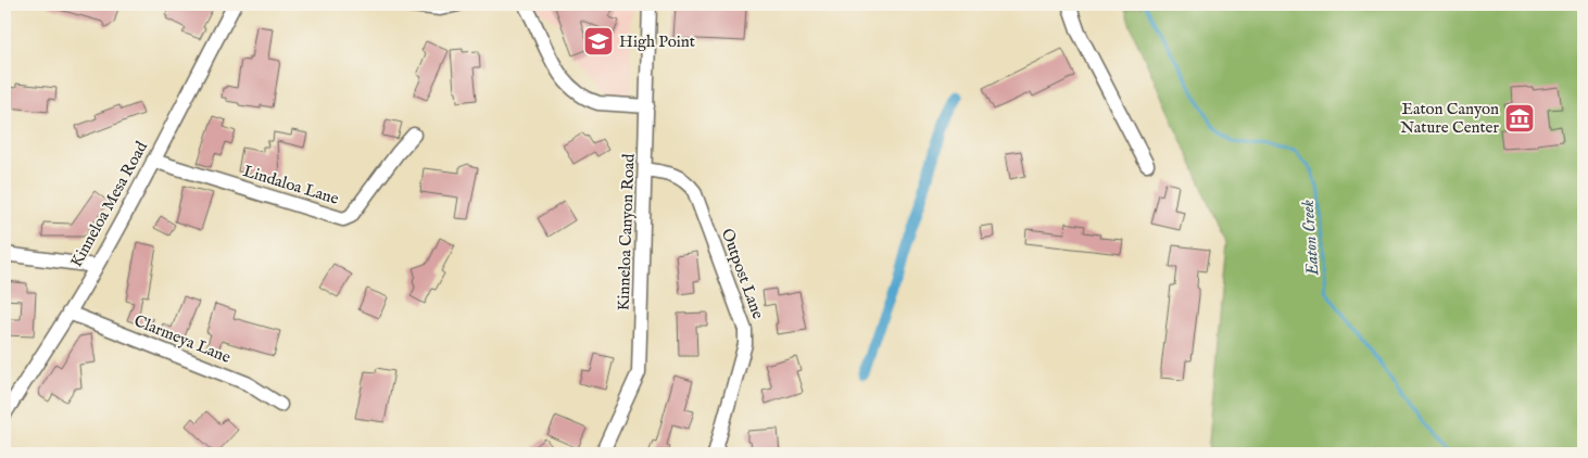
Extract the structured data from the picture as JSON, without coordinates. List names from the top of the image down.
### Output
{
  "streets": {
    "street": [
      "Lindaloa Lane",
      "Kinneloa Mesa Road",
      "Kinneloa Canyon Road",
      "Outpost Lane",
      "Clarmeya Lane"
    ]
  },
  "crossings": [
    ["Lindaloa Lane", "Kinneloa Mesa Road"],
    ["Kinneloa Mesa Road", "Clarmeya Lane"],
    ["Kinneloa Canyon Road", "Outpost Lane"]
  ],
  "water": ["Eaton Creek"],
  "places": {
    "school or university": ["High Point"],
    "museum": ["Eaton Canyon Nature Center"]
  }
}
